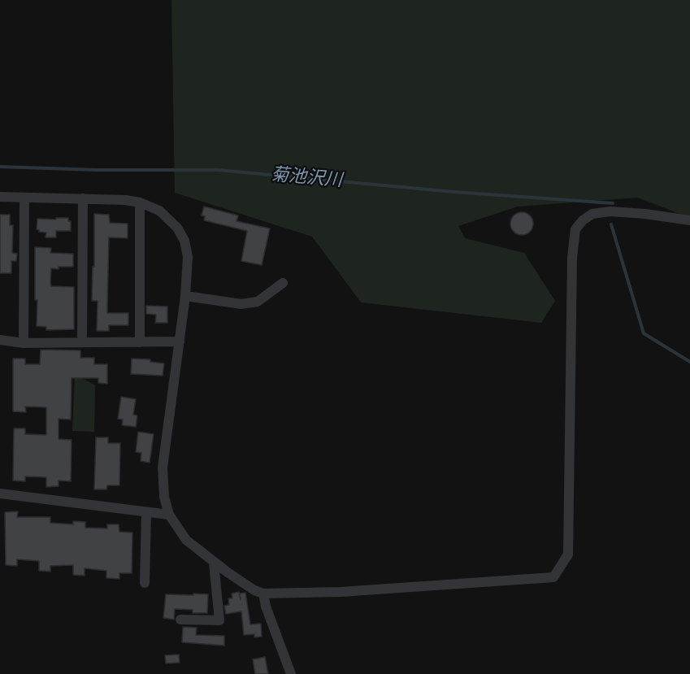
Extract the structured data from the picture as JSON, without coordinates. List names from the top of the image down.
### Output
{
  "water": ["菊池沢川"]
}
